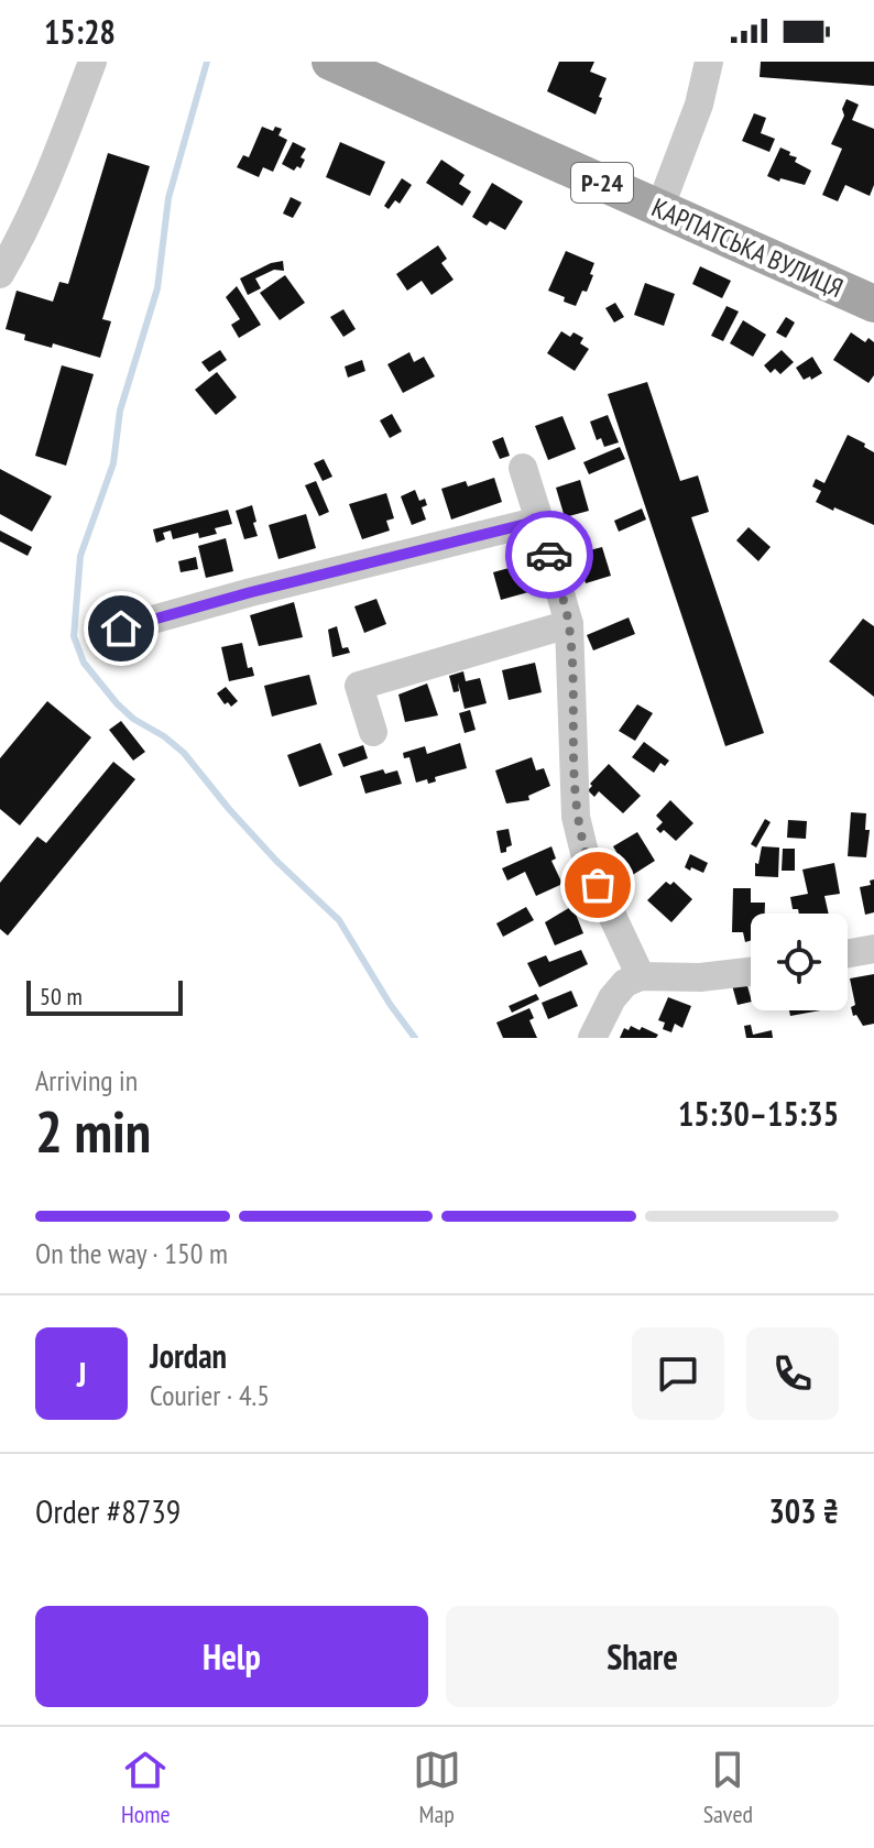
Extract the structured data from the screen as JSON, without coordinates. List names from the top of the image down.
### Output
{
  "streets": {
    "main road": ["Р-24", "КАРПАТСЬКА ВУЛИЦЯ"]
  },
  "scale_bar": "50 m",
  "page": {
    "status": "15:28",
    "scale": "50 m",
    "heading": ["2 min", "Arriving in", "15:30–15:35"],
    "panel": [
      "Jordan",
      "Courier · 4.5",
      "Order #8739",
      "303 ₴"
    ],
    "bar": "On the way · 150 m",
    "round": "J",
    "buttons": ["Help", "Share"],
    "tabs": ["Home", "Map", "Saved"]
  }
}
